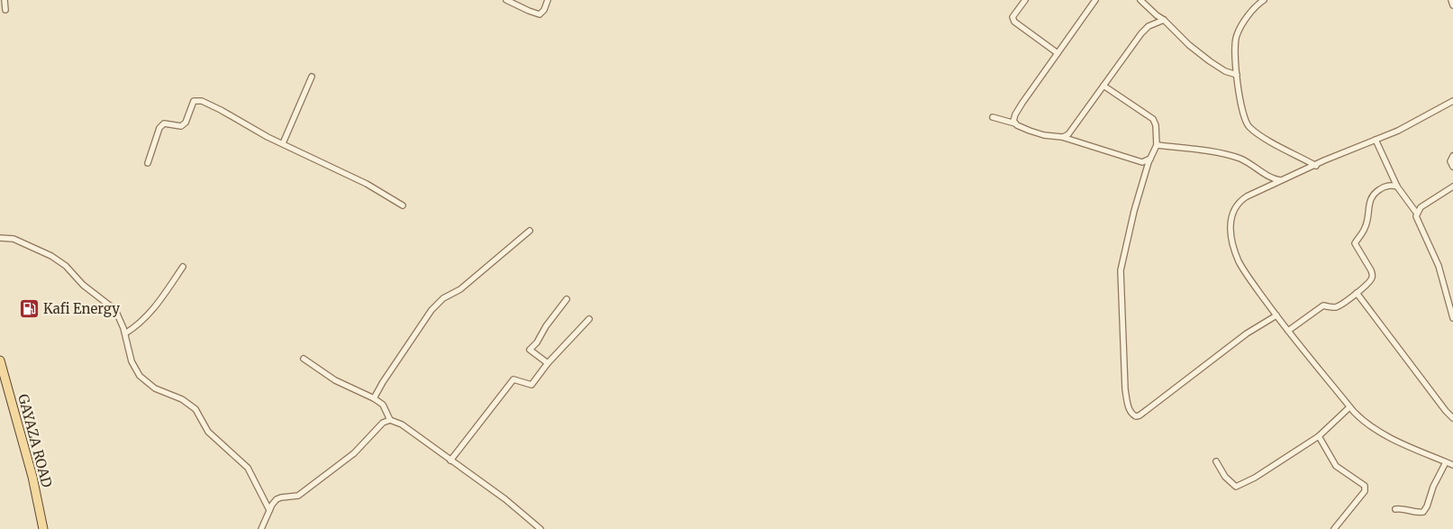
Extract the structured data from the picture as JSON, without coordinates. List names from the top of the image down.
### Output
{
  "streets": {
    "main road": ["GAYAZA ROAD"]
  },
  "places": {
    "fuel station": ["Kafi Energy"]
  }
}
